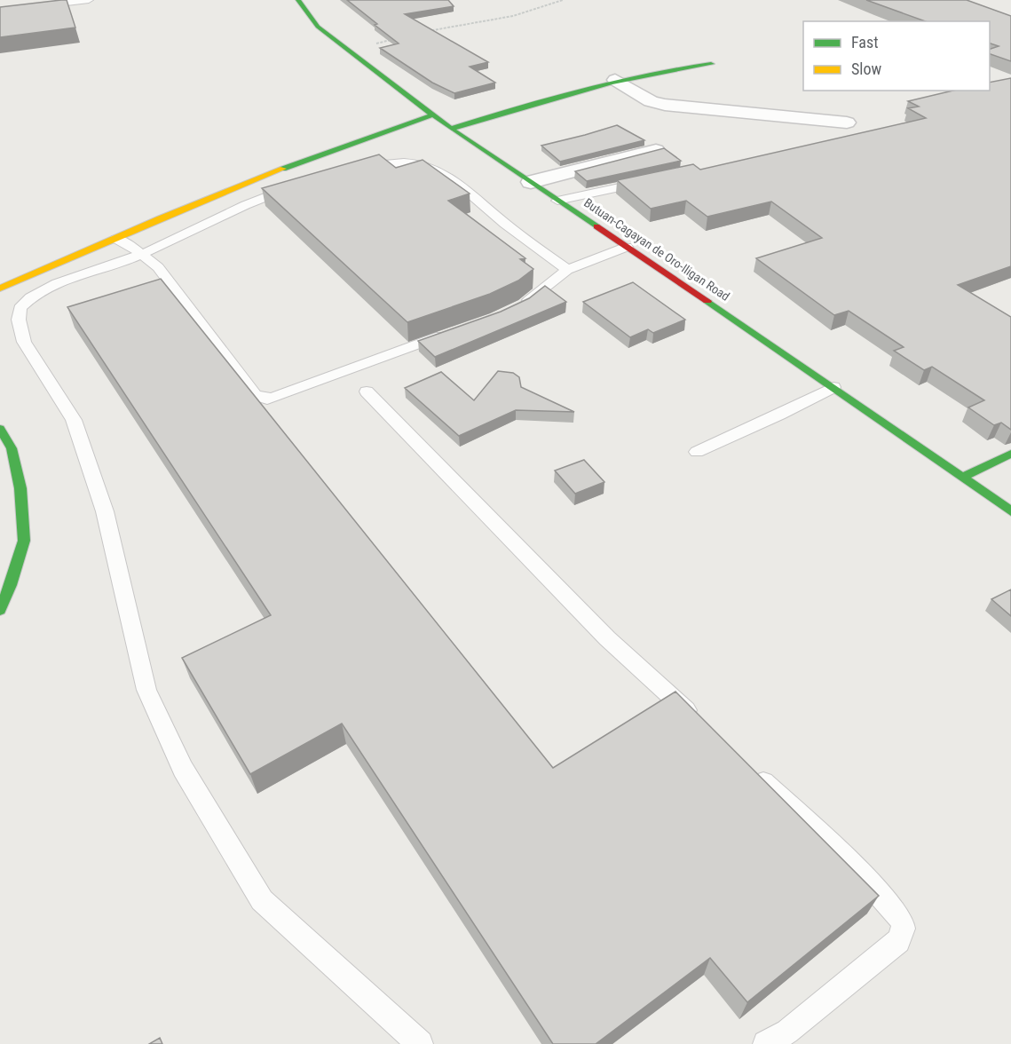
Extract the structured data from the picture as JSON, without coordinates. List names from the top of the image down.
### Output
{
  "streets": {
    "main road": ["Butuan-Cagayan de Oro-Iligan Road"]
  },
  "legend": ["Fast", "Slow"]
}
